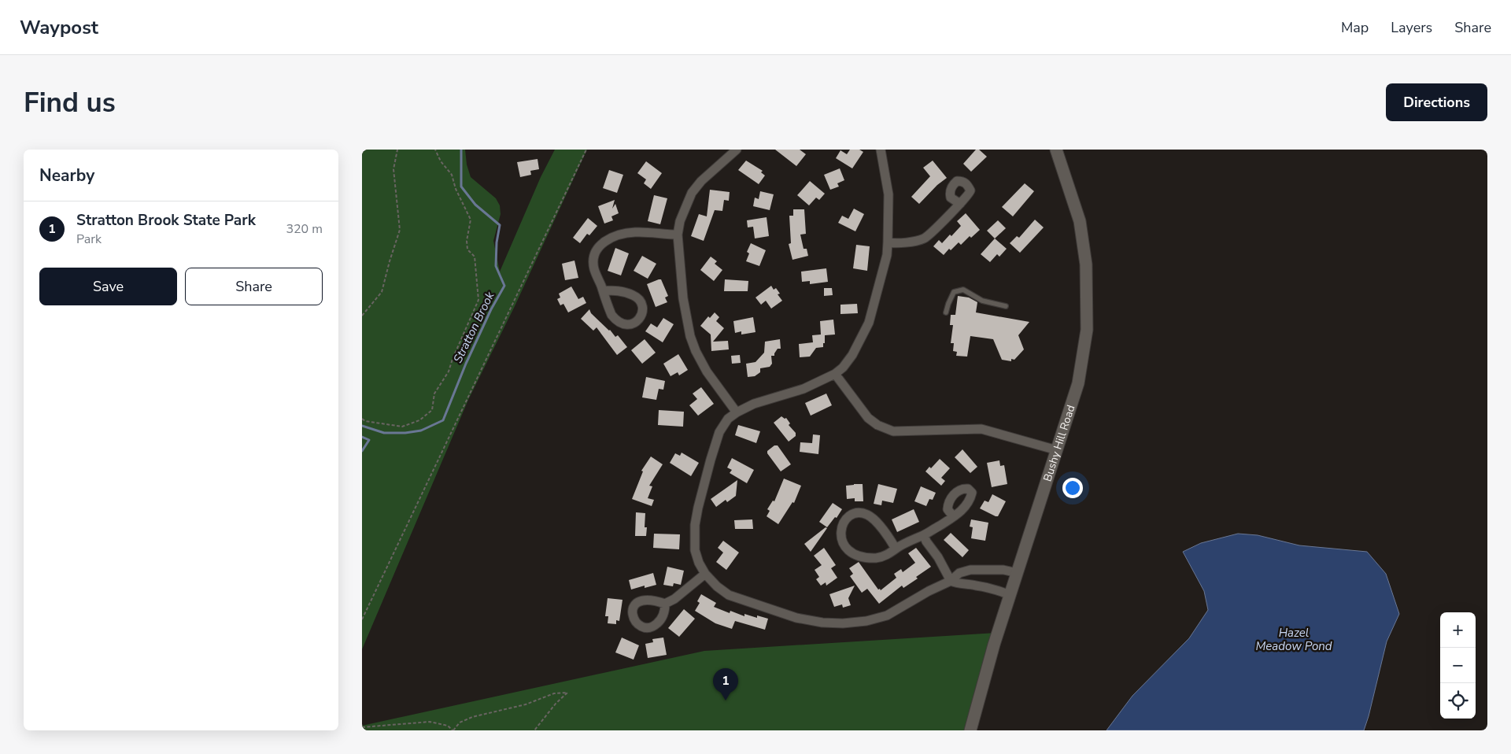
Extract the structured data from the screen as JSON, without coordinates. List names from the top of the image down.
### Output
{
  "streets": {
    "main road": ["Bushy Hill Road"]
  },
  "water": ["Stratton Brook", "Hazel Meadow Pond"],
  "page": {
    "header": "Waypost",
    "nav": ["Map", "Layers", "Share"],
    "buttons": [
      "Directions",
      ["Save", "Share"]
    ],
    "title": "Find us",
    "heading": "Nearby",
    "list": [
      {
        "mark": "1",
        "name": "Stratton Brook State Park",
        "note": "Park",
        "value": "320 m"
      }
    ],
    "map_buttons": ["+", "−"],
    "pins": "1"
  }
}
